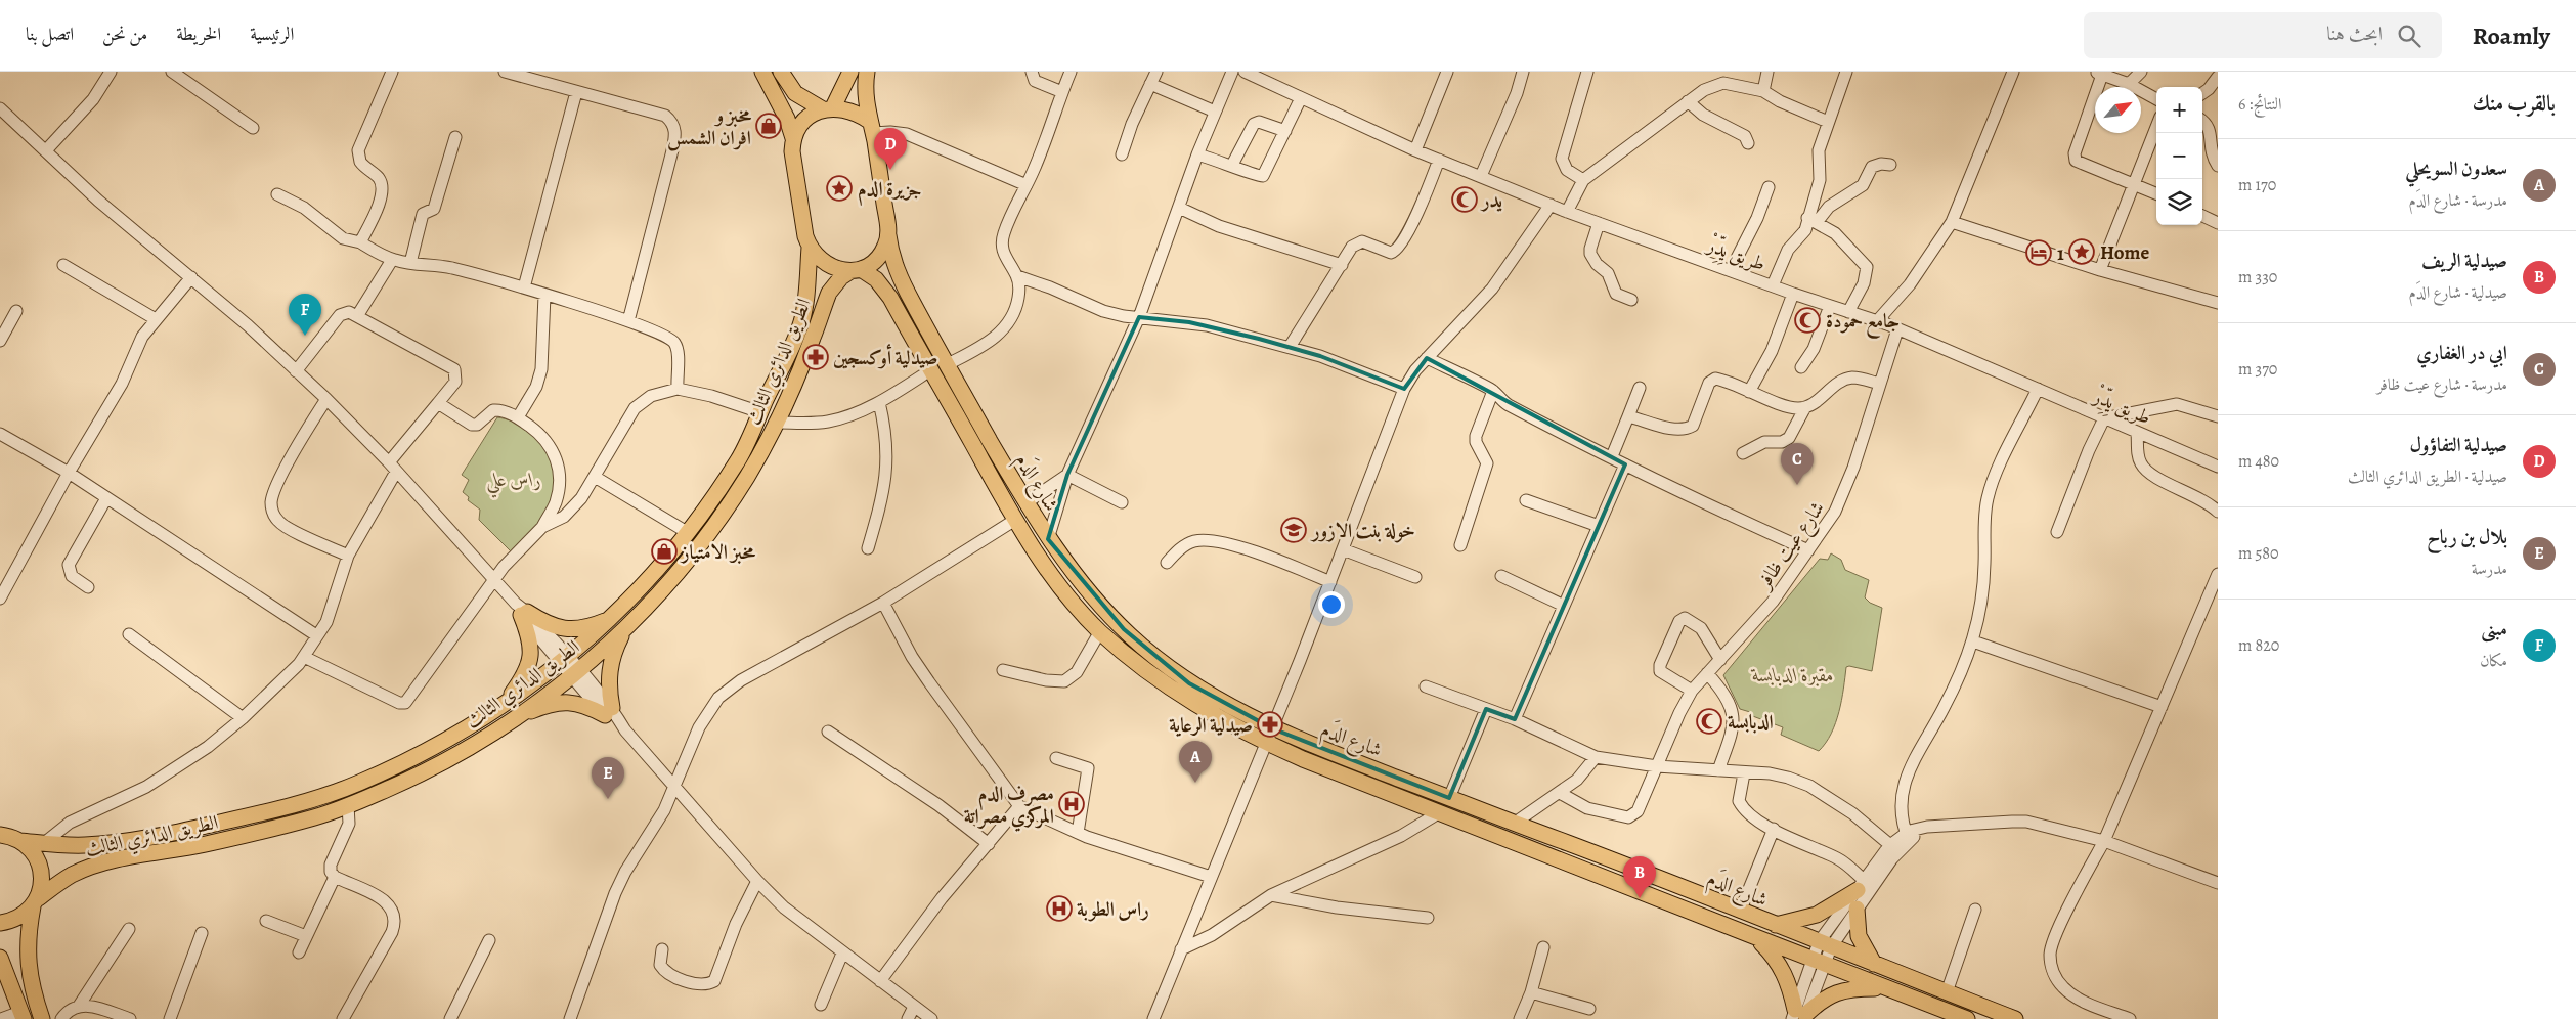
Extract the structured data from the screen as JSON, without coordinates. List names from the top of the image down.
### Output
{
  "streets": {
    "main road": ["الطريق الدائري الثالث", "شارع الدَم"],
    "street": ["طريق يِدِّرْ", "شارع عيت ظافر"]
  },
  "crossings": [
    ["طريق يِدِّرْ", "شارع عيت ظافر"],
    ["الطريق الدائري الثالث", "شارع الدَم"]
  ],
  "parks": ["راس علي", "مقبرة الدبابسة"],
  "places": {
    "shop": ["مخبز و افران الشمس", "مخبز اﻻمتياز"],
    "place": ["جزيرة الدم", "Home"],
    "mosque": ["يدر", "جامع حمودة", "الدبابسة"],
    "hotel": ["1"],
    "pharmacy": ["صيدلية أوكسجين", "صيدلية الرعاية"],
    "school or university": ["خولة بنت الازور"],
    "hospital": ["مصرف الدم المركزي مصراتة", "راس الطوبة"]
  },
  "north": "top right",
  "page": {
    "header": "Roamly",
    "search": "ابحث هنا",
    "nav": [
      "الرئيسية",
      "الخريطة",
      "من نحن",
      "اتصل بنا"
    ],
    "heading": ["بالقرب منك", "النتائج: 6"],
    "map_buttons": ["+", "−"],
    "pins": [
      "D",
      "F",
      "C",
      "A",
      "E",
      "B"
    ],
    "list": [
      {
        "mark": "A",
        "name": "سعدون السويحلي",
        "note": "مدرسة · شارع الدَم",
        "value": "170 m"
      },
      {
        "mark": "B",
        "name": "صيدلية الريف",
        "note": "صيدلية · شارع الدَم",
        "value": "330 m"
      },
      {
        "mark": "C",
        "name": "ابي در الغفاري",
        "note": "مدرسة · شارع عيت ظافر",
        "value": "370 m"
      },
      {
        "mark": "D",
        "name": "صيدلية التفاؤول",
        "note": "صيدلية · الطريق الدائري الثالث",
        "value": "480 m"
      },
      {
        "mark": "E",
        "name": "بلال بن رباح",
        "note": "مدرسة",
        "value": "580 m"
      },
      {
        "mark": "F",
        "name": "مبنى",
        "note": "مكان",
        "value": "820 m"
      }
    ]
  }
}
